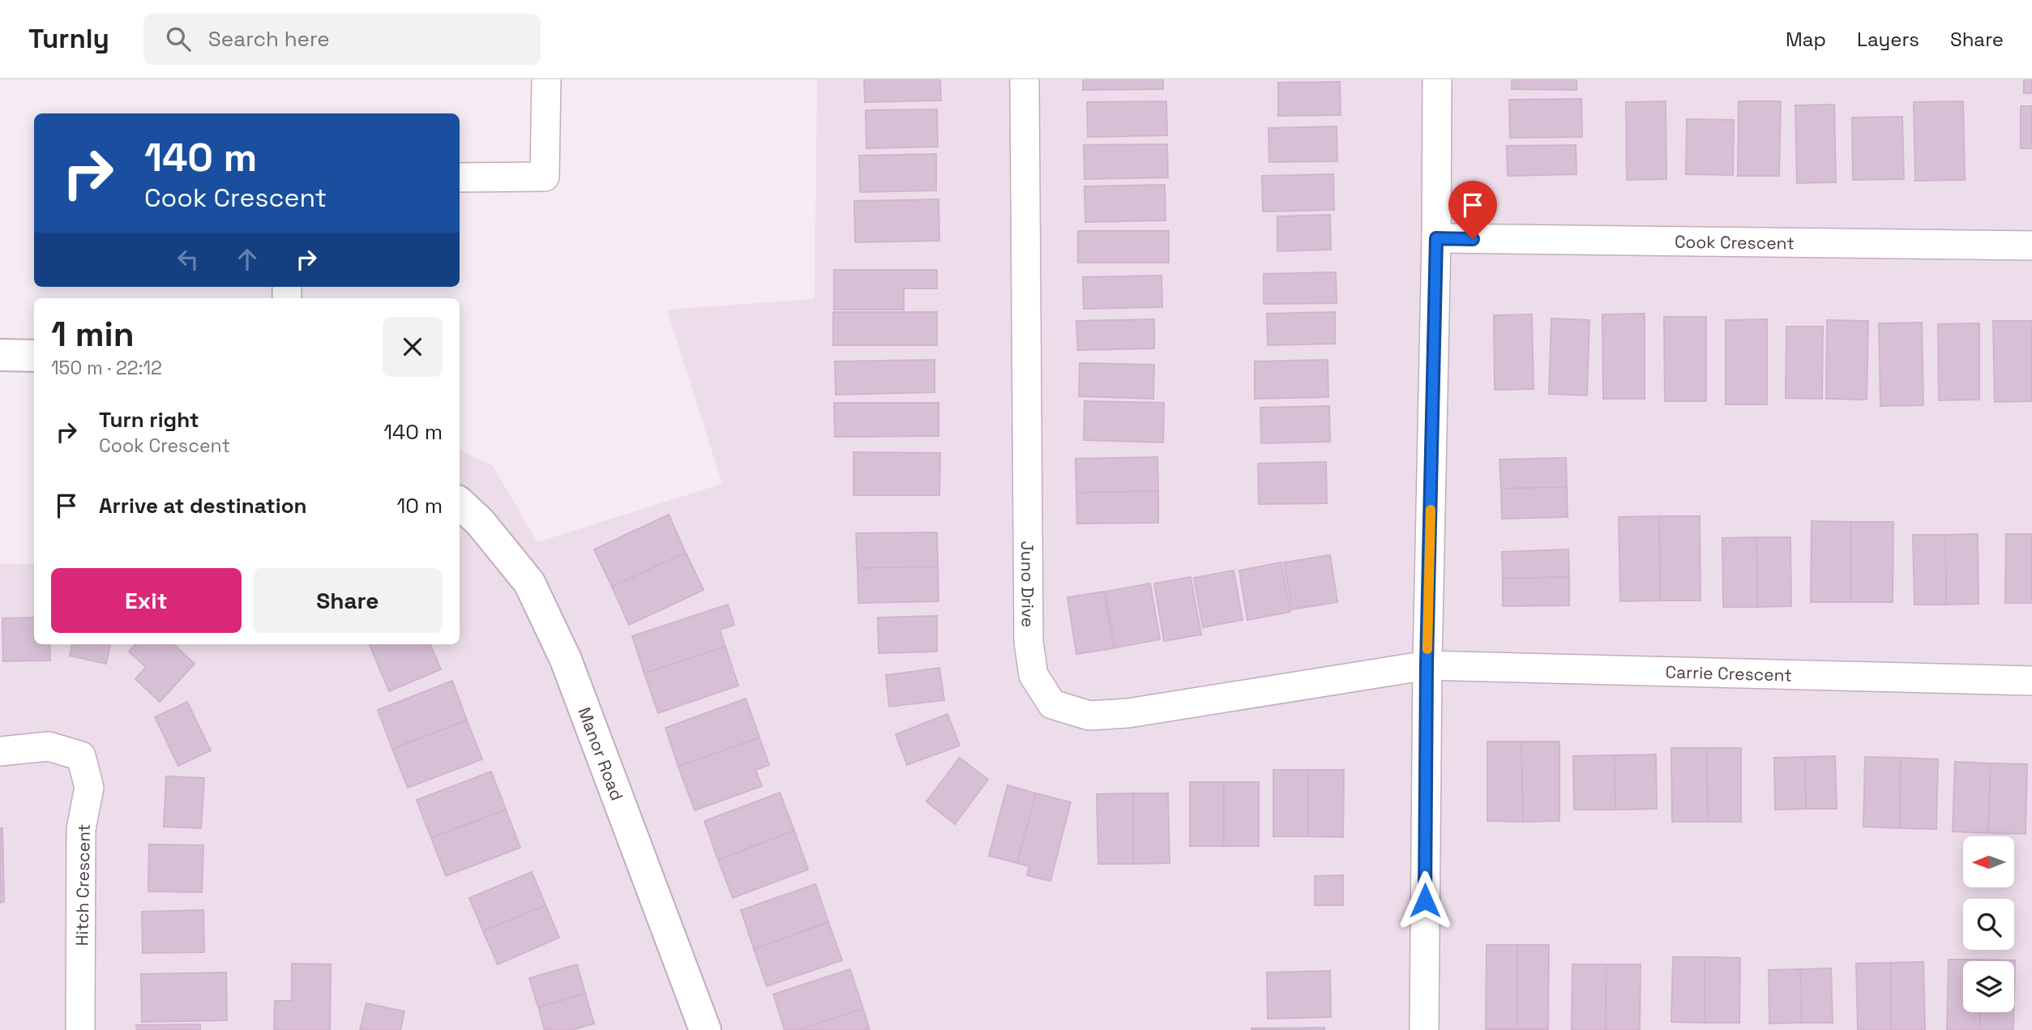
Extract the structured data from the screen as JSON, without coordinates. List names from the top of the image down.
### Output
{
  "streets": {
    "street": [
      "Cook Crescent",
      "Juno Drive",
      "Carrie Crescent",
      "Manor Road",
      "Hitch Crescent"
    ]
  },
  "crossings": [
    ["Juno Drive", "Carrie Crescent"]
  ],
  "north": "left",
  "page": {
    "header": "Turnly",
    "search": "Search here",
    "nav": ["Map", "Layers", "Share"],
    "turn": ["140 m", "Cook Crescent"],
    "heading": ["1 min", "150 m · 22:12"],
    "list": [
      {
        "name": "Turn right",
        "note": "Cook Crescent",
        "value": "140 m"
      },
      {
        "name": "Arrive at destination",
        "value": "10 m"
      }
    ],
    "buttons": ["Exit", "Share"]
  }
}
